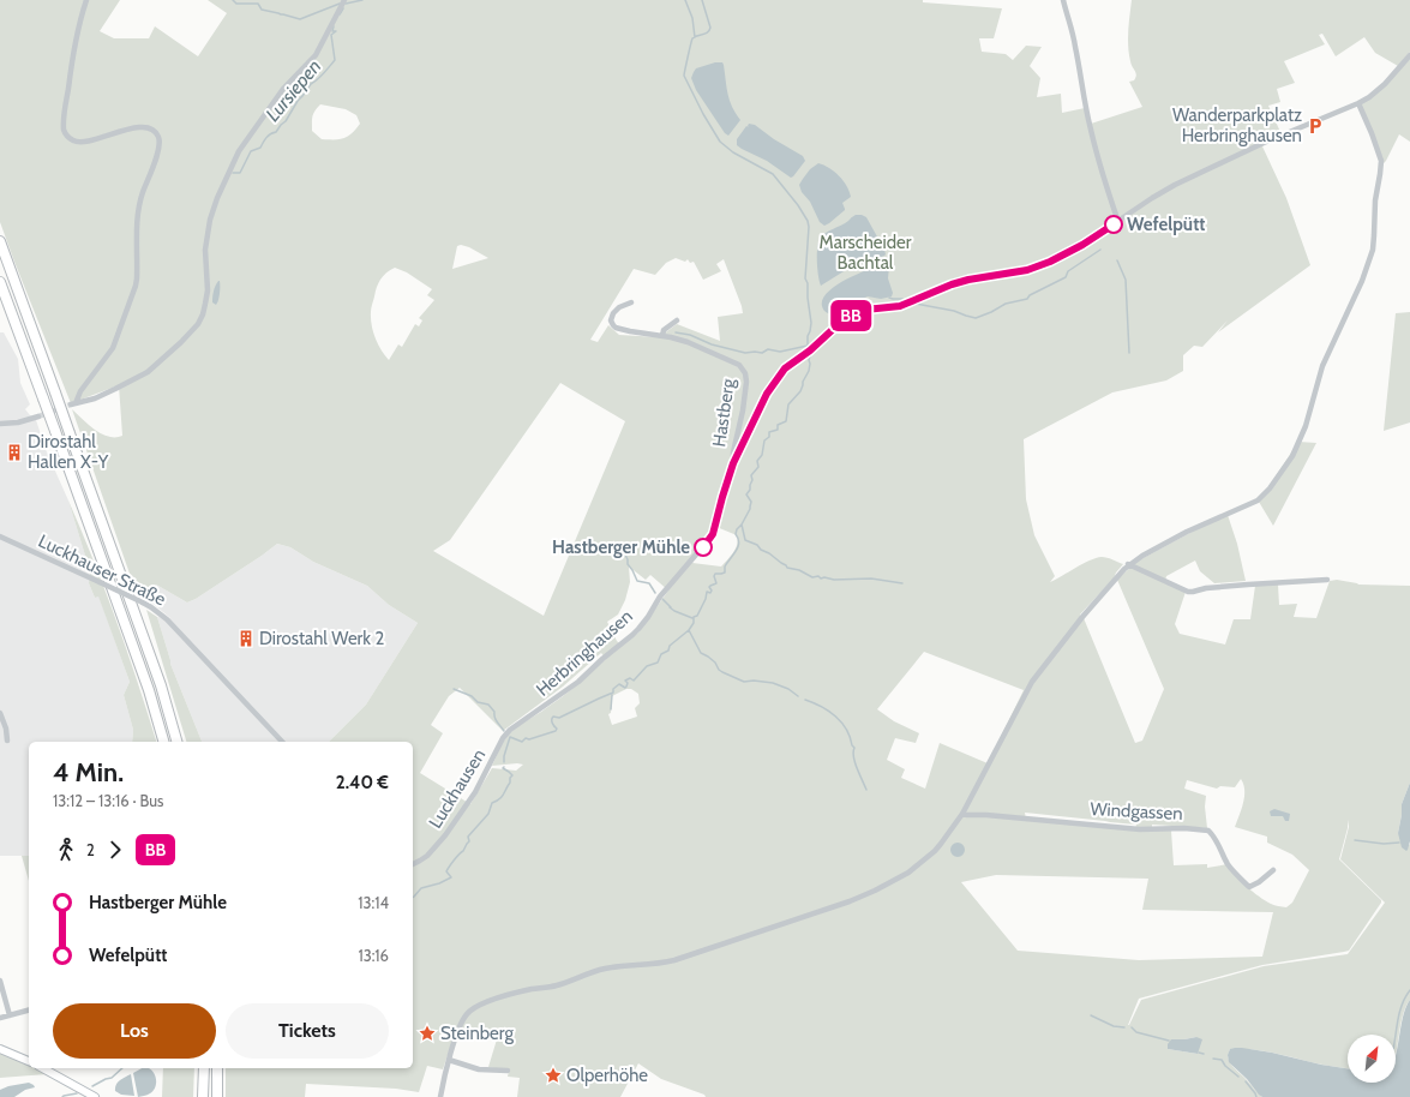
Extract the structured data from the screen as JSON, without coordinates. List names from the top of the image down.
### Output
{
  "streets": {
    "street": [
      "Hastberg",
      "Luckhauser Straße",
      "Herbringhausen",
      "Luckhausen",
      "Windgassen"
    ]
  },
  "crossings": [
    ["Hastberg", "Herbringhausen"],
    ["Herbringhausen", "Luckhausen"]
  ],
  "water": ["Lursiepen"],
  "parks": ["Marscheider Bachtal"],
  "places": {
    "parking": ["Wanderparkplatz Herbringhausen"],
    "other": ["Wefelpütt", "Hastberger Mühle"],
    "building": ["Dirostahl Hallen X-Y", "Dirostahl Werk 2"],
    "place": ["Steinberg", "Olperhöhe"]
  },
  "lines": ["bus line BB"],
  "north": "top right",
  "page": {
    "on_map": "BB",
    "heading": ["4 Min.", "13:12 – 13:16 · Bus", "2.40 €"],
    "legs": ["2", "BB"],
    "list": [
      {
        "name": "Hastberger Mühle",
        "value": "13:14"
      },
      {
        "name": "Wefelpütt",
        "value": "13:16"
      }
    ],
    "buttons": ["Los", "Tickets"]
  }
}
